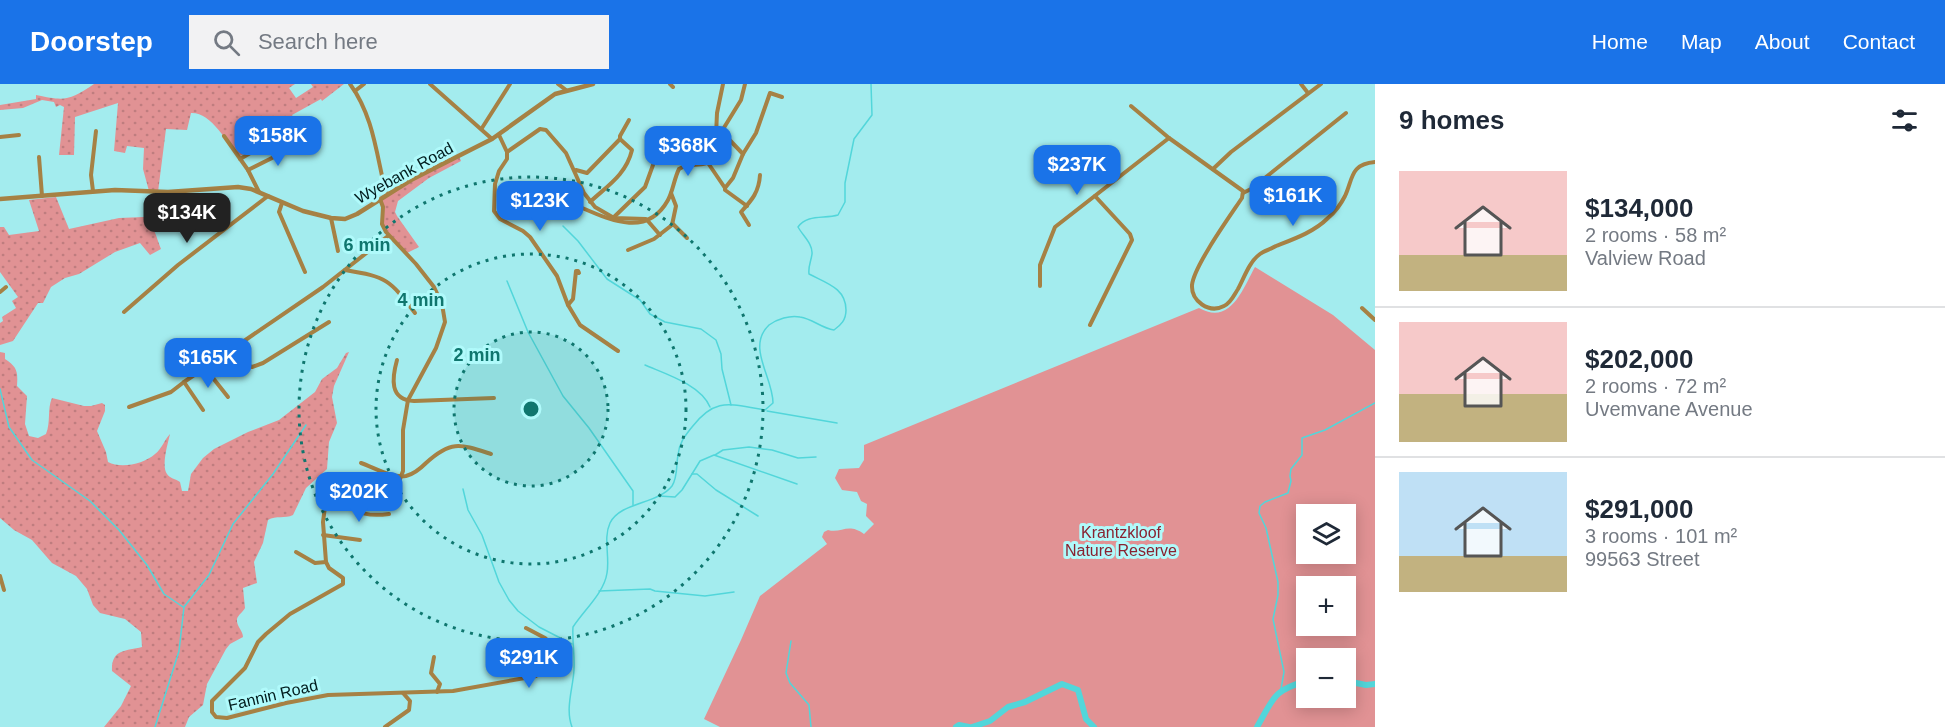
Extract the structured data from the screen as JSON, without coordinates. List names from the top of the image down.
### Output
{
  "streets": {
    "street": ["Wyebank Road", "Fannin Road"]
  },
  "parks": ["Krantzkloof Nature Reserve"],
  "page": {
    "header": "Doorstep",
    "search": "Search here",
    "nav": [
      "Home",
      "Map",
      "About",
      "Contact"
    ],
    "heading": "9 homes",
    "price": [
      "$158K",
      "$368K",
      "$237K",
      "$161K",
      "$123K",
      "$134K",
      "$165K",
      "$202K",
      "$291K"
    ],
    "list": [
      {
        "name": "$134,000",
        "note": "2 rooms · 58 m² · Valview Road"
      },
      {
        "name": "$202,000",
        "note": "2 rooms · 72 m² · Uvemvane Avenue"
      },
      {
        "name": "$291,000",
        "note": "3 rooms · 101 m² · 99563 Street"
      }
    ],
    "map_buttons": ["+", "−"]
  },
  "rings": ["6 min", "4 min", "2 min"]
}
